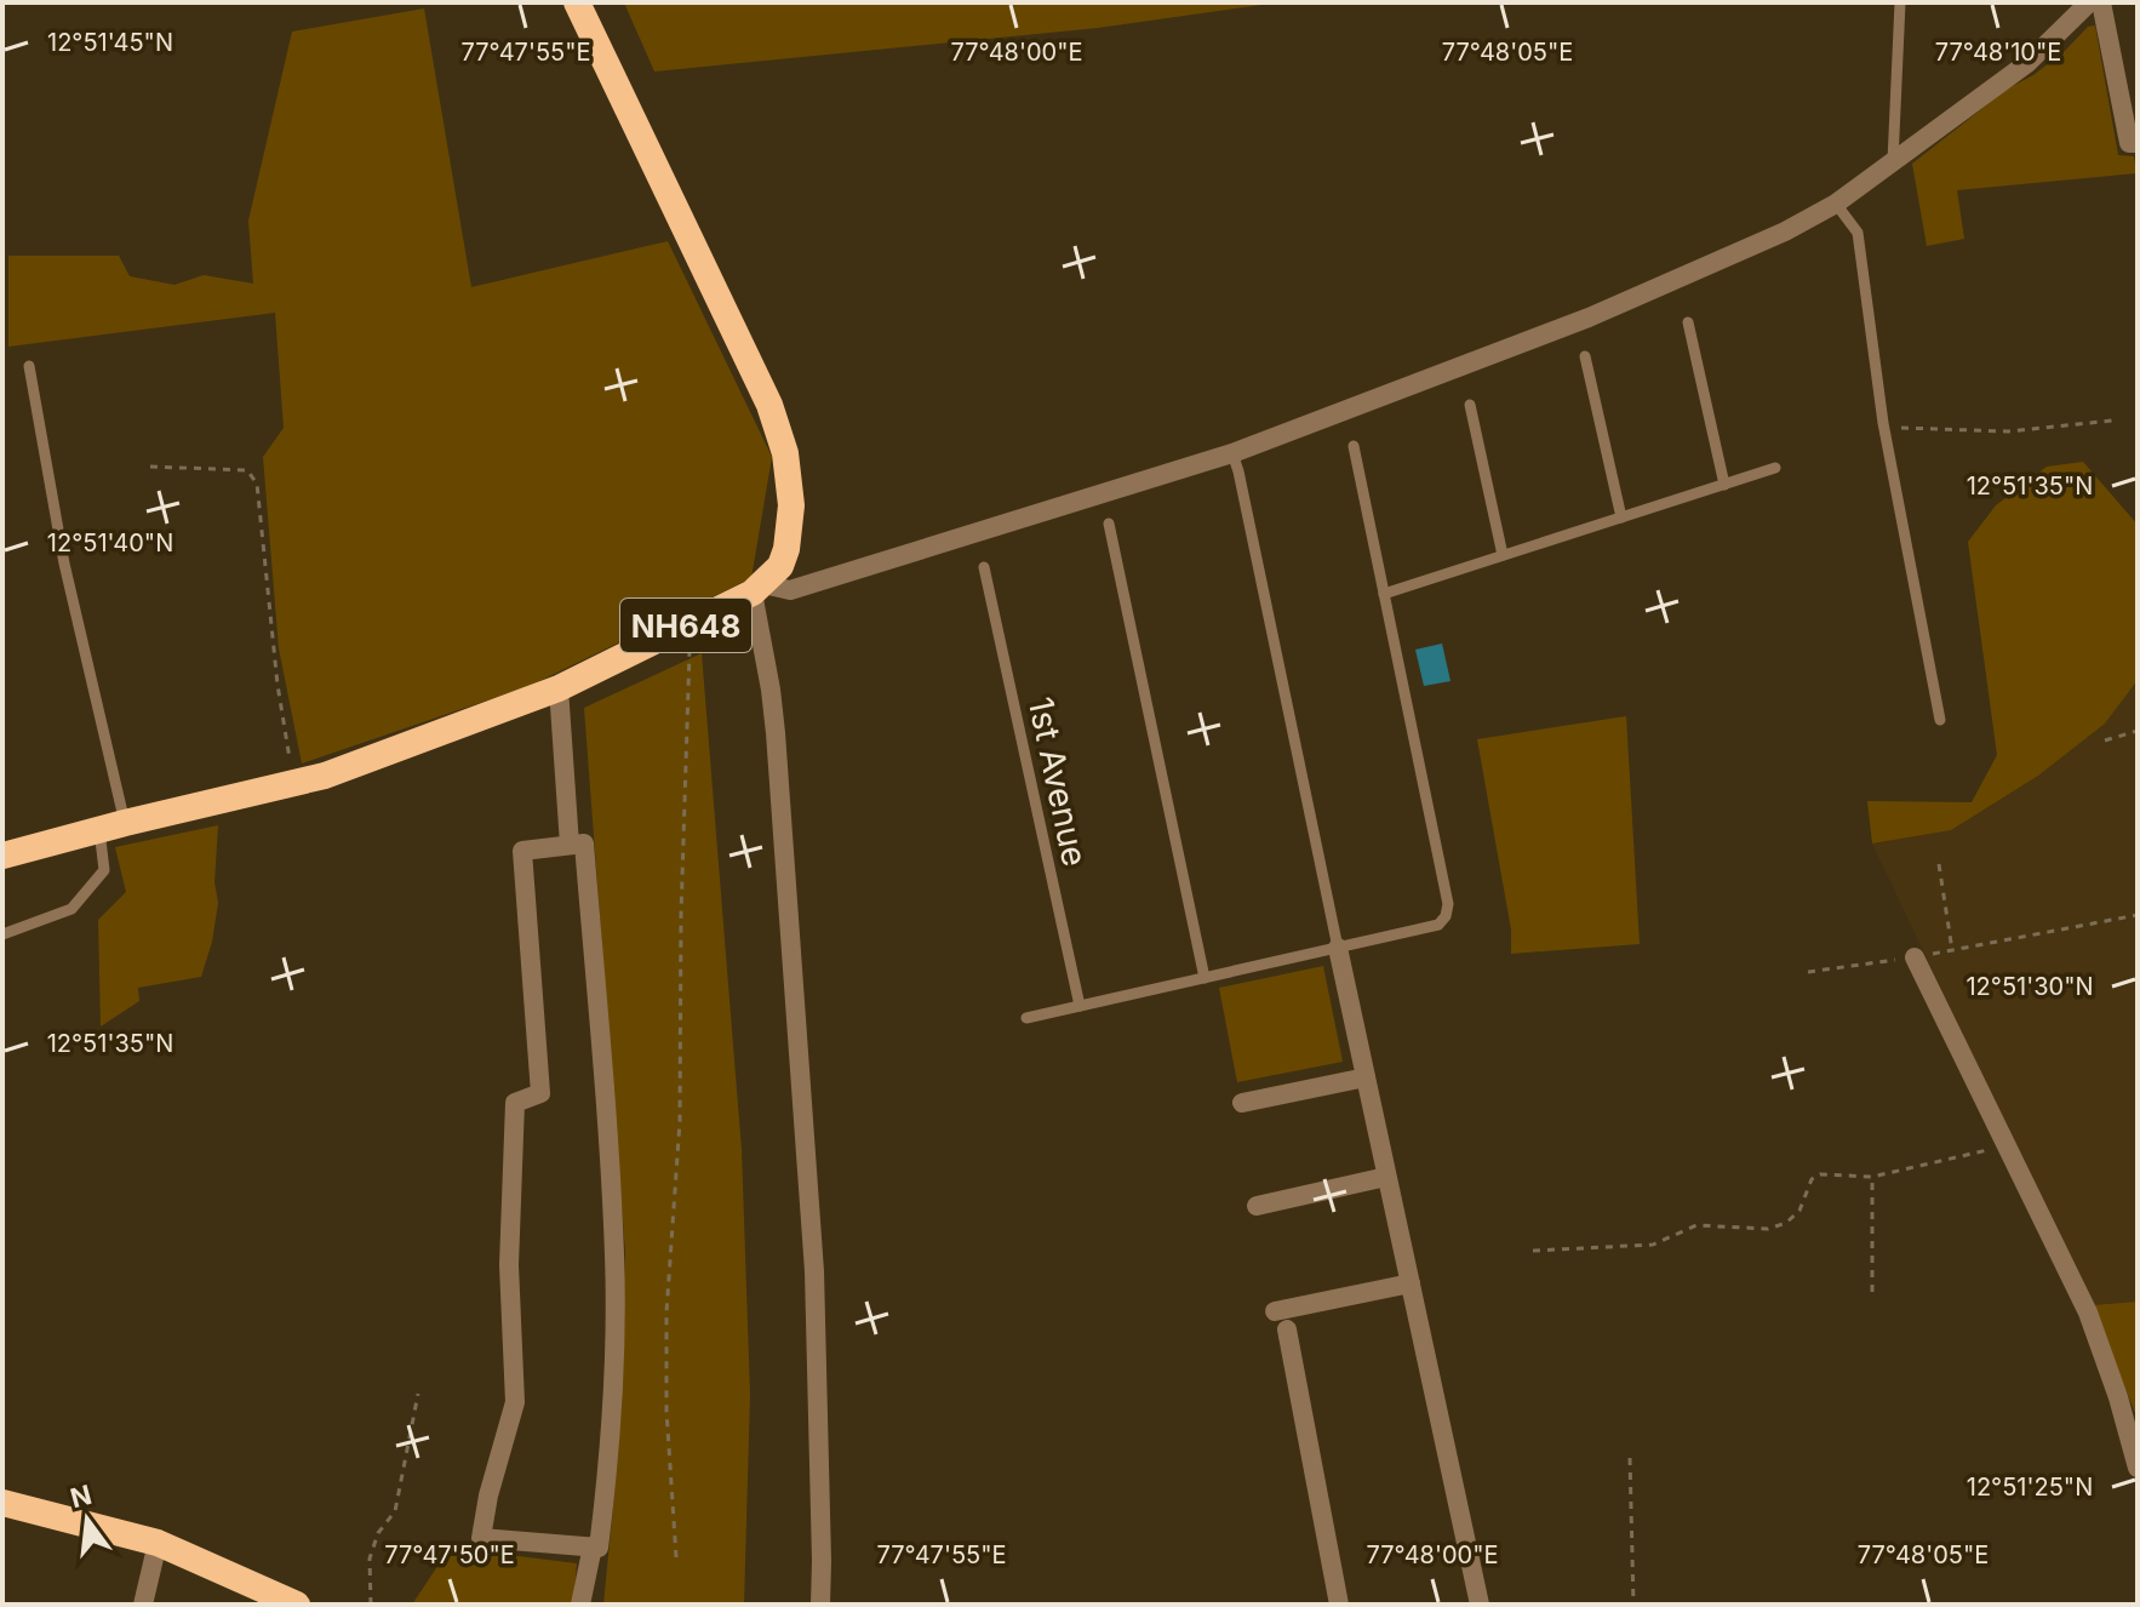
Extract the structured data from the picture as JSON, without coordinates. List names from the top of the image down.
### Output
{
  "streets": {
    "highway": ["NH648"],
    "lane": ["1st Avenue"]
  },
  "north": "top",
  "coordinates": [
    "12°51'45\"N",
    "77°47'55\"E",
    "77°48'00\"E",
    "77°48'05\"E",
    "77°48'10\"E",
    "12°51'35\"N",
    "12°51'40\"N",
    "12°51'30\"N",
    "12°51'25\"N",
    "77°47'50\"E"
  ]
}
